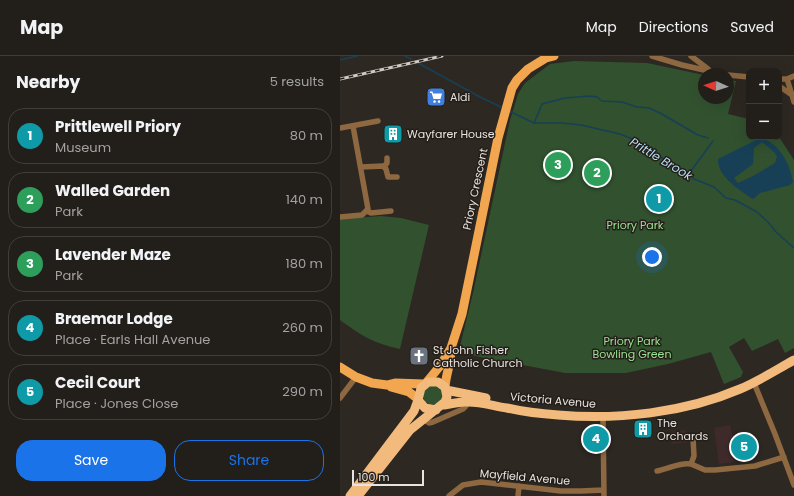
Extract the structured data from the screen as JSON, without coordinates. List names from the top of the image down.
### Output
{
  "streets": {
    "highway": ["Victoria Avenue"],
    "main road": ["Priory Crescent"],
    "street": ["Mayfield Avenue"]
  },
  "crossings": [
    ["Priory Crescent", "Victoria Avenue"]
  ],
  "water": ["Prittle Brook"],
  "parks": ["Priory Park", "Priory Park Bowling Green"],
  "places": {
    "supermarket": ["Aldi"],
    "building": ["Wayfarer House", "The Orchards"],
    "church": ["St John Fisher Catholic Church"]
  },
  "scale_bar": "100 m",
  "north": "left",
  "page": {
    "header": "Map",
    "nav": ["Map", "Directions", "Saved"],
    "heading": ["Nearby", "5 results"],
    "map_buttons": ["+", "−"],
    "list": [
      {
        "mark": "1",
        "name": "Prittlewell Priory",
        "note": "Museum",
        "value": "80 m"
      },
      {
        "mark": "2",
        "name": "Walled Garden",
        "note": "Park",
        "value": "140 m"
      },
      {
        "mark": "3",
        "name": "Lavender Maze",
        "note": "Park",
        "value": "180 m"
      },
      {
        "mark": "4",
        "name": "Braemar Lodge",
        "note": "Place · Earls Hall Avenue",
        "value": "260 m"
      },
      {
        "mark": "5",
        "name": "Cecil Court",
        "note": "Place · Jones Close",
        "value": "290 m"
      }
    ],
    "pins": [
      "3",
      "2",
      "1",
      "4",
      "5"
    ],
    "buttons": ["Save", "Share"],
    "scale": "100 m"
  }
}
